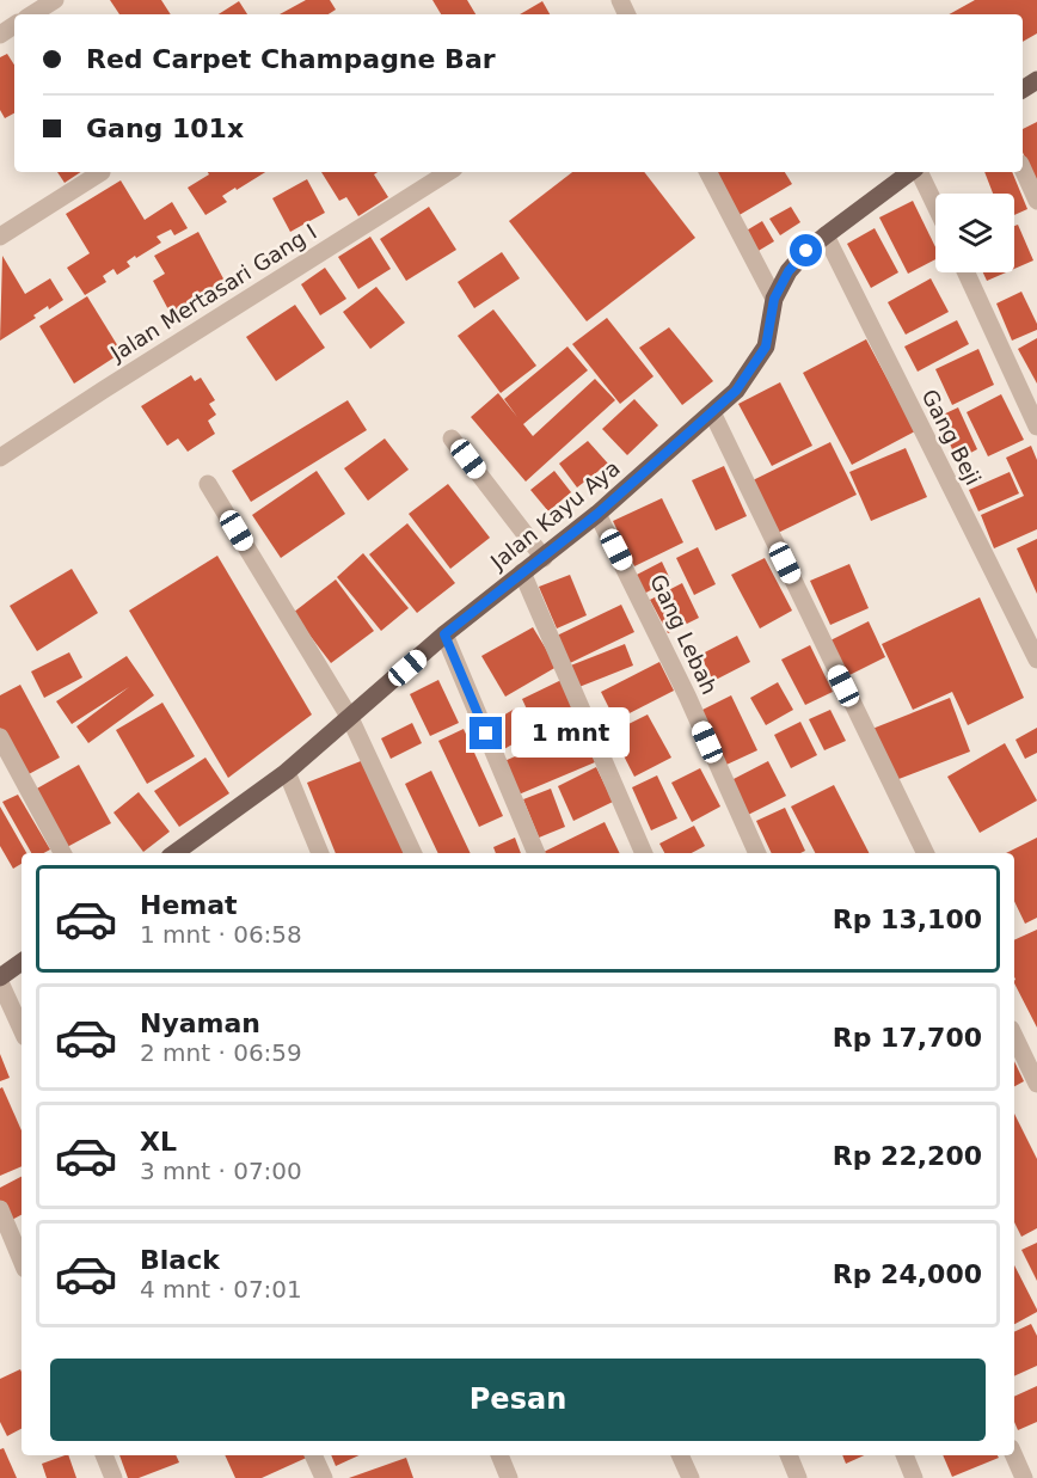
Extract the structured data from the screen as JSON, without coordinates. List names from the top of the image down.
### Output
{
  "streets": {
    "main road": ["Jalan Kayu Aya"],
    "street": ["Jalan Mertasari Gang I", "Gang Beji", "Gang Lebah"]
  },
  "crossings": [
    ["Gang Beji", "Jalan Kayu Aya"],
    ["Jalan Kayu Aya", "Gang Lebah"]
  ],
  "page": {
    "banner": ["Red Carpet Champagne Bar", "Gang 101x"],
    "bubble": "1 mnt",
    "list": [
      {
        "name": "Hemat",
        "note": "1 mnt · 06:58",
        "value": "Rp 13,100"
      },
      {
        "name": "Nyaman",
        "note": "2 mnt · 06:59",
        "value": "Rp 17,700"
      },
      {
        "name": "XL",
        "note": "3 mnt · 07:00",
        "value": "Rp 22,200"
      },
      {
        "name": "Black",
        "note": "4 mnt · 07:01",
        "value": "Rp 24,000"
      }
    ],
    "buttons": "Pesan"
  }
}
